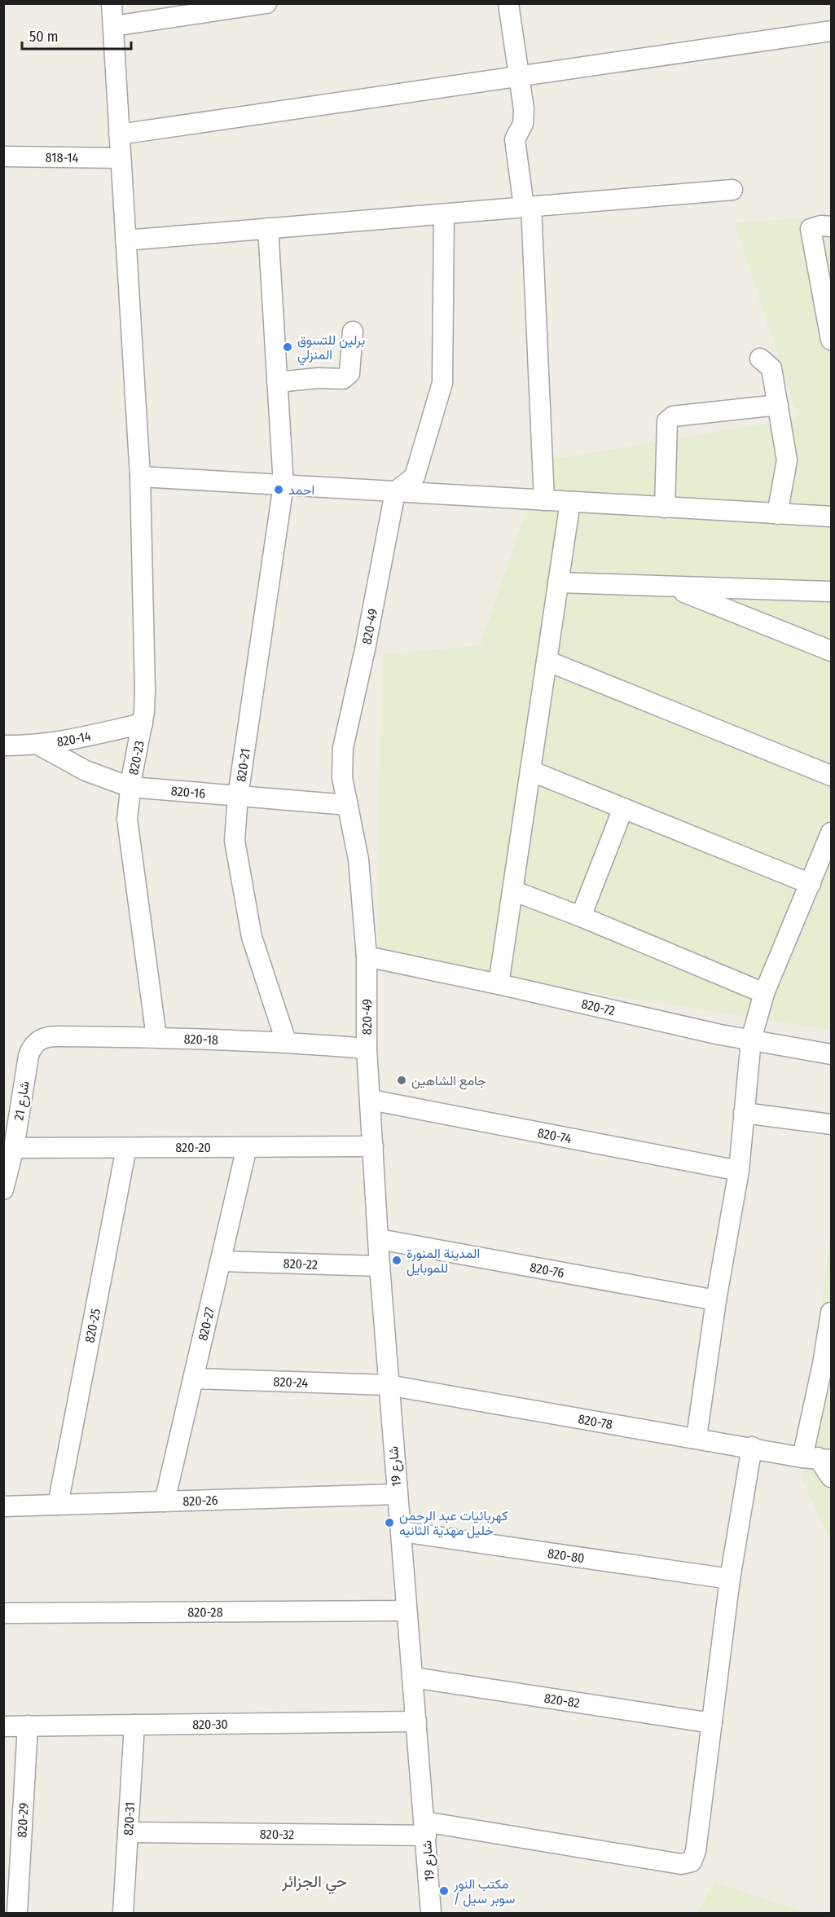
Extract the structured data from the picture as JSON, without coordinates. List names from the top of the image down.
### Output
{
  "streets": {
    "street": [
      "818-14",
      "820-49",
      "820-14",
      "820-23",
      "820-21",
      "820-16",
      "820-72",
      "820-18",
      "شارع 21",
      "820-74",
      "820-20",
      "820-22",
      "820-76",
      "820-27",
      "820-25",
      "820-24",
      "820-78",
      "شارع 19",
      "820-26",
      "820-80",
      "820-28",
      "820-82",
      "820-30",
      "820-29",
      "820-31",
      "820-32"
    ]
  },
  "crossings": [
    ["818-14", "820-23"],
    ["820-49", "820-16"],
    ["820-49", "820-72"],
    ["820-49", "820-18"],
    ["820-49", "شارع 19"],
    ["820-14", "820-23"],
    ["820-14", "820-16"],
    ["820-23", "820-16"],
    ["820-23", "820-18"],
    ["820-21", "820-16"],
    ["820-21", "820-18"],
    ["820-18", "شارع 21"],
    ["820-18", "شارع 19"],
    ["شارع 21", "820-20"],
    ["820-74", "شارع 19"],
    ["820-20", "820-27"],
    ["820-20", "820-25"],
    ["820-20", "شارع 19"],
    ["820-22", "820-27"],
    ["820-22", "شارع 19"],
    ["820-76", "شارع 19"],
    ["820-27", "820-24"],
    ["820-27", "820-26"],
    ["820-25", "820-26"],
    ["820-24", "820-78"],
    ["820-24", "شارع 19"],
    ["820-78", "شارع 19"],
    ["شارع 19", "820-26"],
    ["شارع 19", "820-80"],
    ["شارع 19", "820-28"],
    ["شارع 19", "820-82"],
    ["شارع 19", "820-30"],
    ["شارع 19", "820-32"],
    ["820-82", "820-32"],
    ["820-30", "820-29"],
    ["820-30", "820-31"],
    ["820-31", "820-32"]
  ],
  "districts": ["حي الجزائر"],
  "places": [
    "برلين للتسوق المنزلي",
    "احمد",
    "جامع الشاهين",
    "المدينة المنورة للموبايل",
    "كهربائيات عبد الرحمن خليل مهدية الثانيه",
    "مكتب النور / سوبر سيل"
  ],
  "scale_bar": "50 m"
}
